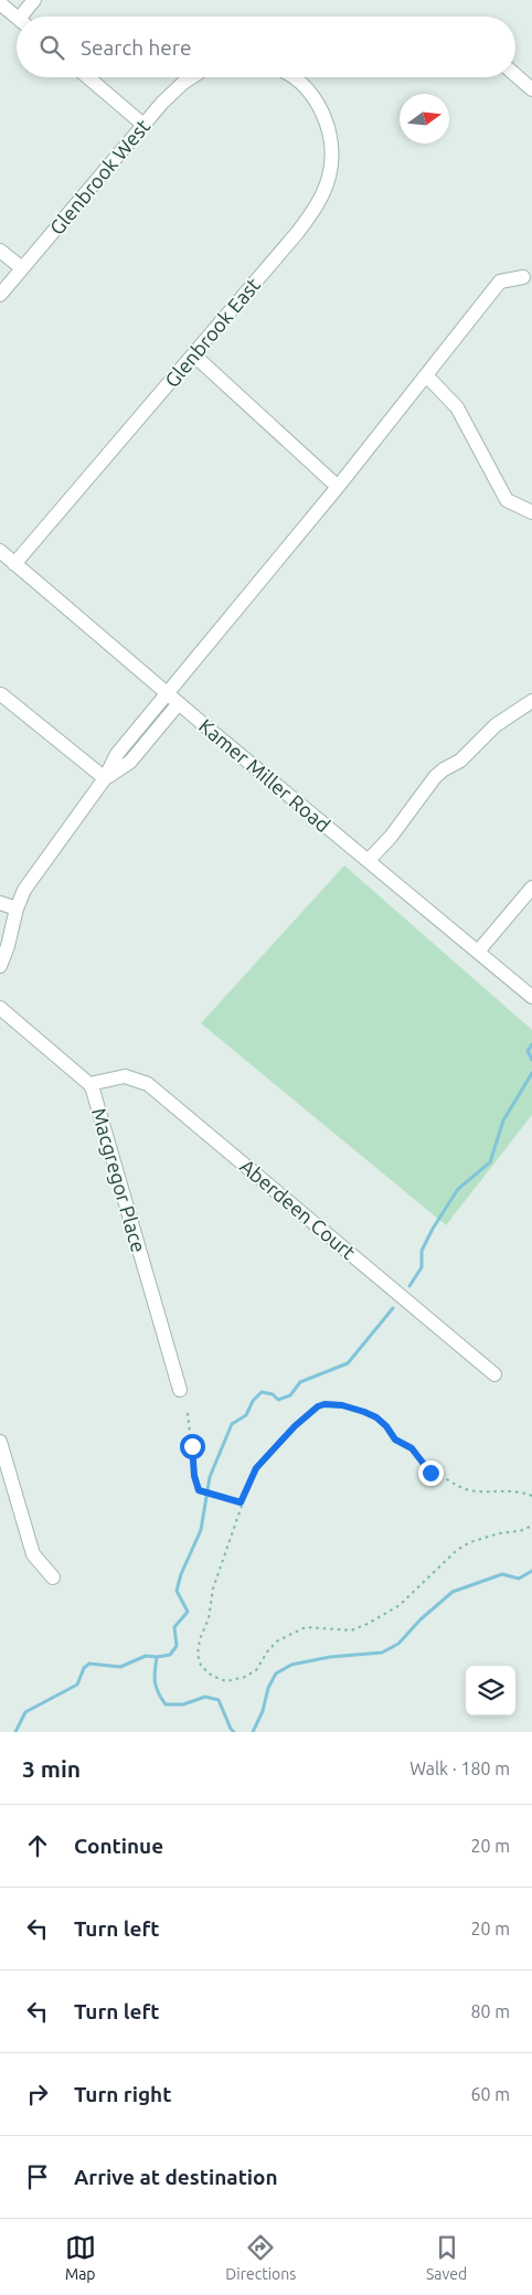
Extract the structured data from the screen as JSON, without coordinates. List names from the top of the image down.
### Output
{
  "streets": {
    "street": [
      "Glenbrook West",
      "Glenbrook East",
      "Kamer Miller Road",
      "Macgregor Place",
      "Aberdeen Court"
    ]
  },
  "crossings": [
    ["Glenbrook East", "Kamer Miller Road"],
    ["Macgregor Place", "Aberdeen Court"]
  ],
  "north": "right",
  "page": {
    "search": "Search here",
    "heading": ["3 min", "Walk · 180 m"],
    "list": [
      ["Continue", "20 m"],
      ["Turn left", "20 m"],
      ["Turn left", "80 m"],
      ["Turn right", "60 m"],
      "Arrive at destination"
    ],
    "nav": ["Map", "Directions", "Saved"]
  }
}
